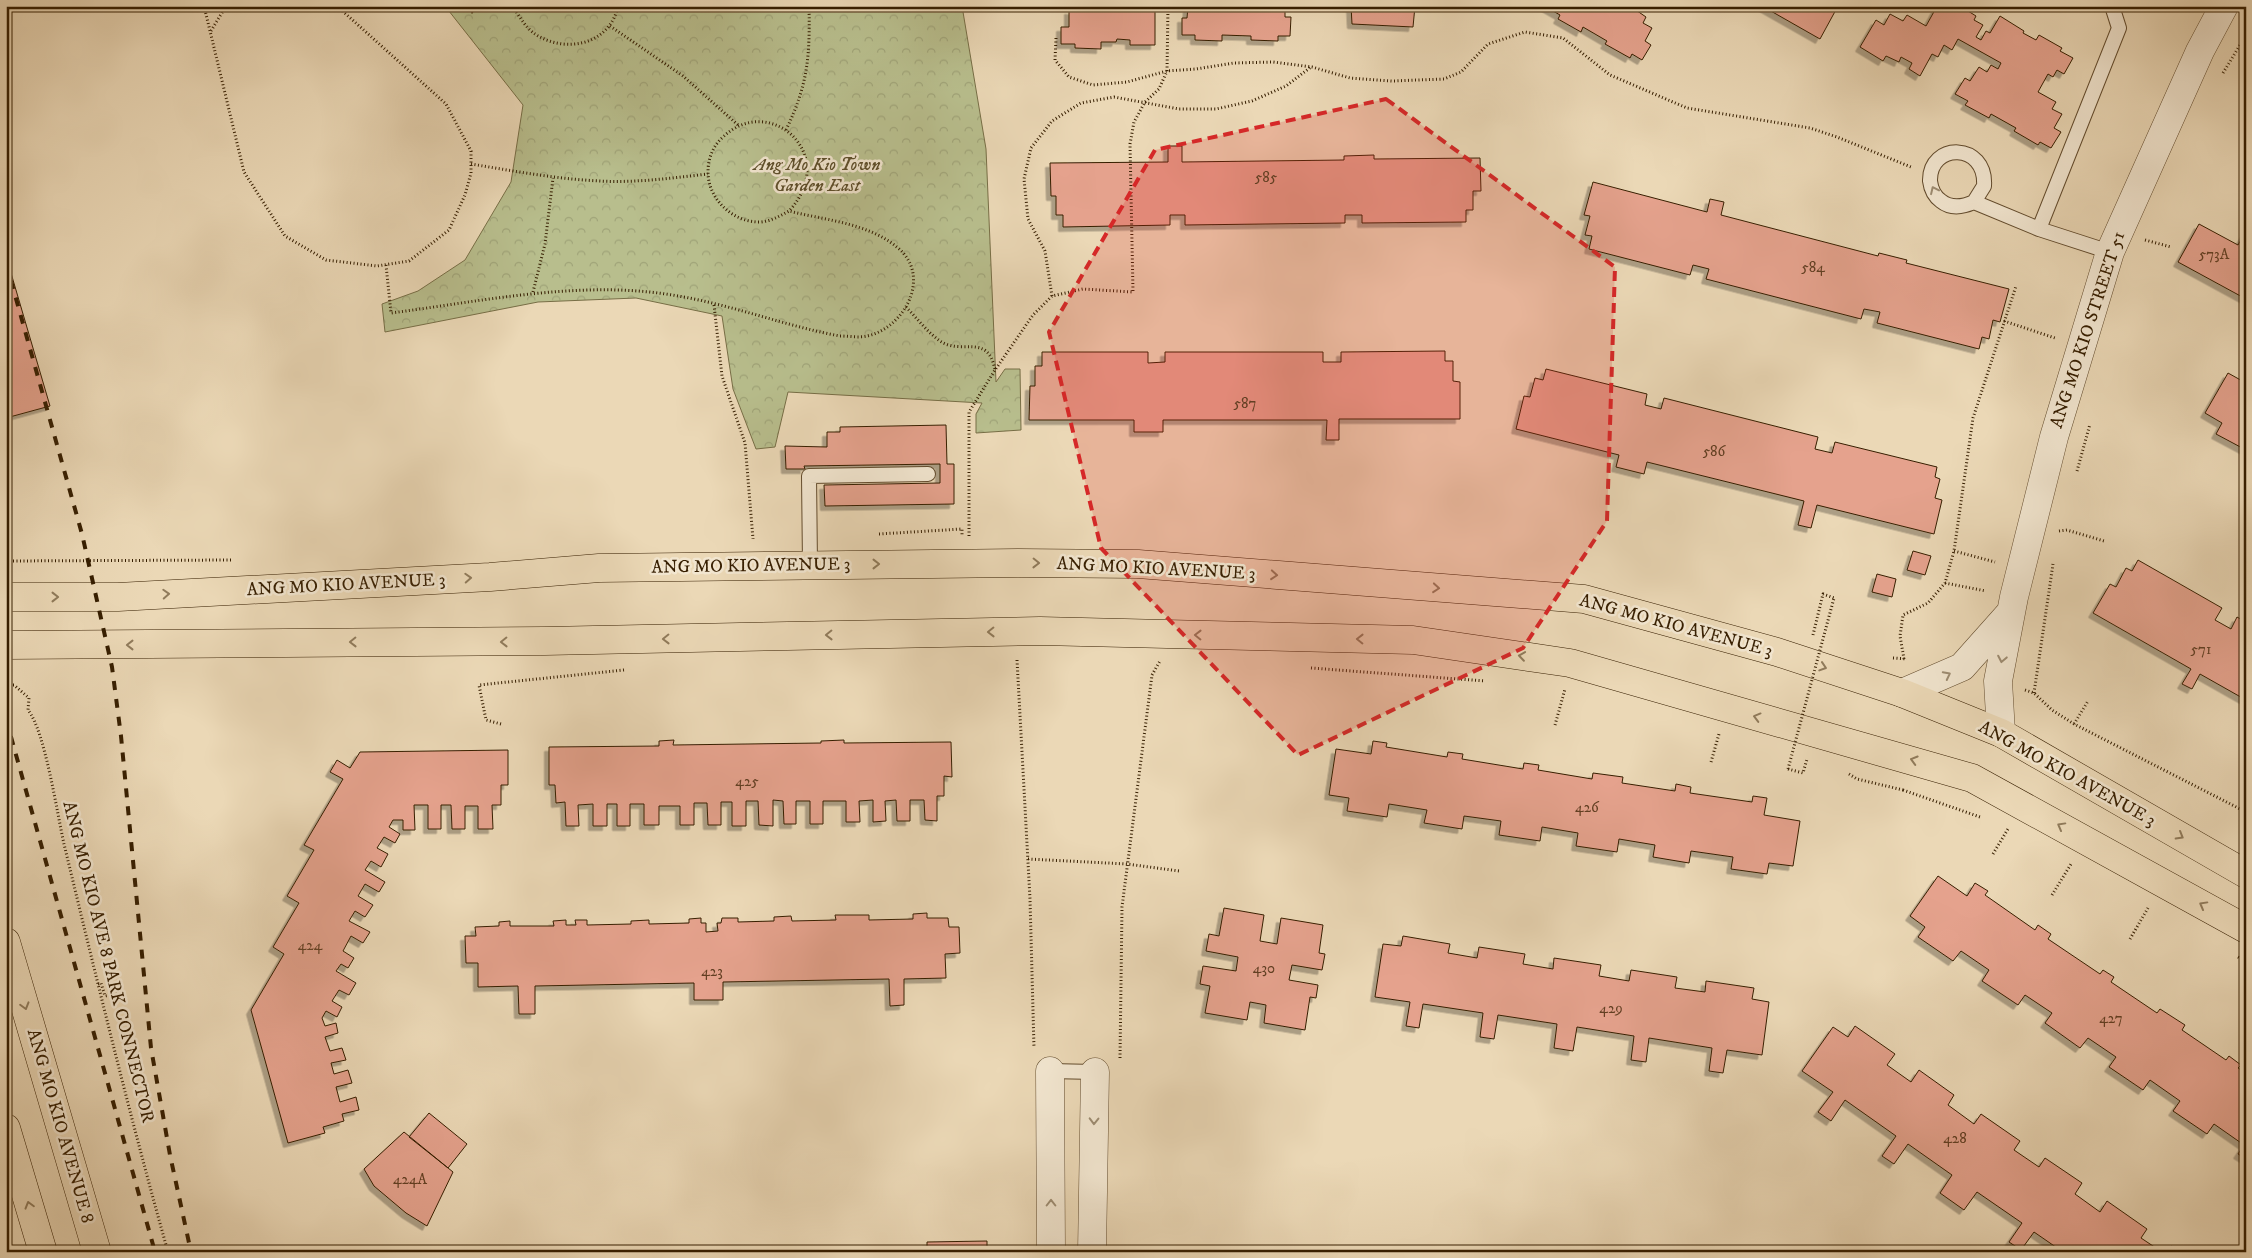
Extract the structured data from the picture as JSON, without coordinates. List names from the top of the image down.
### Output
{
  "streets": {
    "main road": ["ANG MO KIO AVENUE 3", "ANG MO KIO AVENUE 8"],
    "street": ["ANG MO KIO STREET 51"],
    "path": ["ANG MO KIO AVE 8 PARK CONNECTOR"]
  },
  "crossings": [
    ["ANG MO KIO STREET 51", "ANG MO KIO AVENUE 3"]
  ],
  "parks": ["Ang Mo Kio Town Garden East"],
  "house_numbers": [
    "585",
    "573A",
    "584",
    "587",
    "586",
    "571",
    "425",
    "426",
    "424",
    "430",
    "423",
    "429",
    "427",
    "428",
    "424A"
  ]
}
